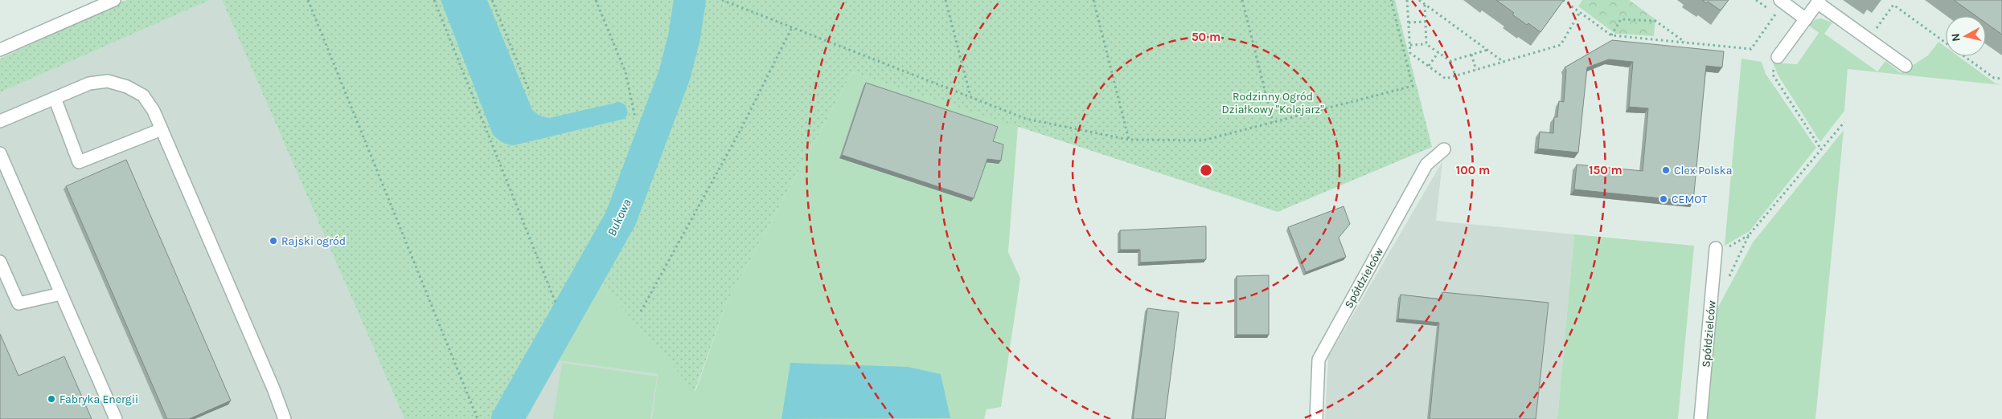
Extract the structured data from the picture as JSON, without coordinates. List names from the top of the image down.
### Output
{
  "streets": {
    "street": ["Spółdzielców"]
  },
  "water": ["Bukowa"],
  "parks": ["Rodzinny Ogród Działkowy \"Kolejarz\""],
  "places": [
    "Clex Polska",
    "CEMOT",
    "Rajski ogród",
    "Fabryka Energii"
  ],
  "north": "left",
  "rings": ["50 m", "100 m", "150 m"]
}
